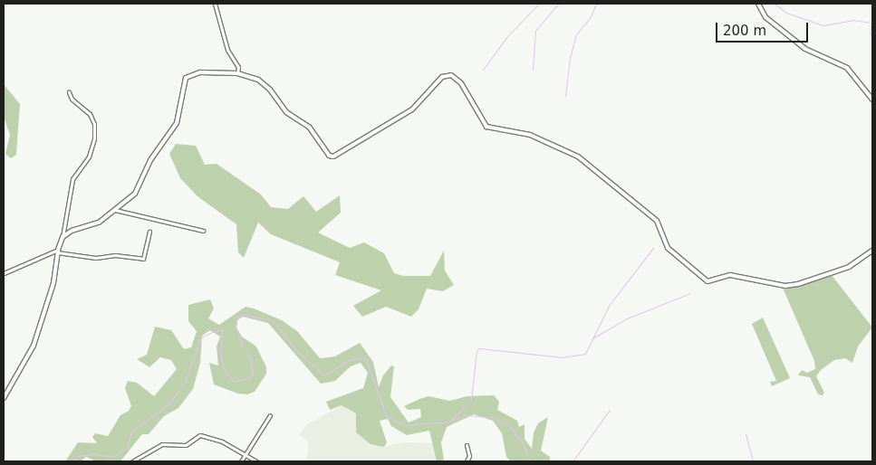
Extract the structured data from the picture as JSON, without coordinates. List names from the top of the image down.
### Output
{
  "scale_bar": "200 m"
}
